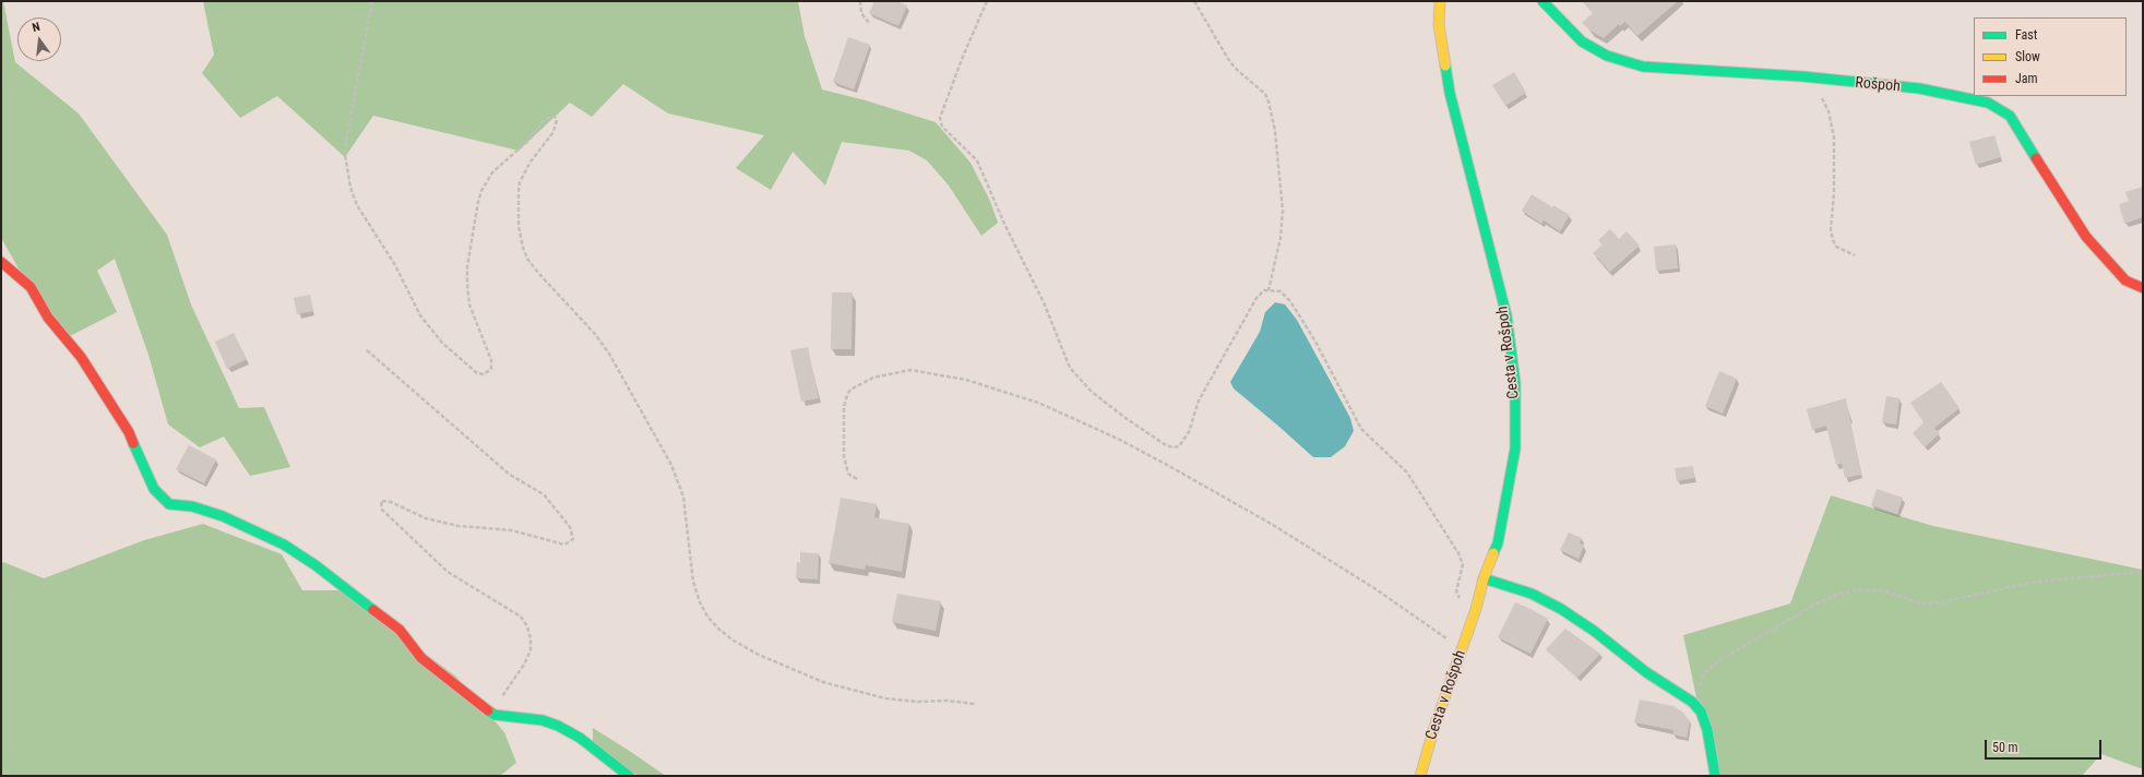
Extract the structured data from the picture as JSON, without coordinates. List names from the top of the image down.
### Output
{
  "streets": {
    "street": ["Rošpoh", "Cesta v Rošpoh"]
  },
  "legend": ["Fast", "Slow", "Jam"],
  "scale_bar": "50 m",
  "north": "top"
}
